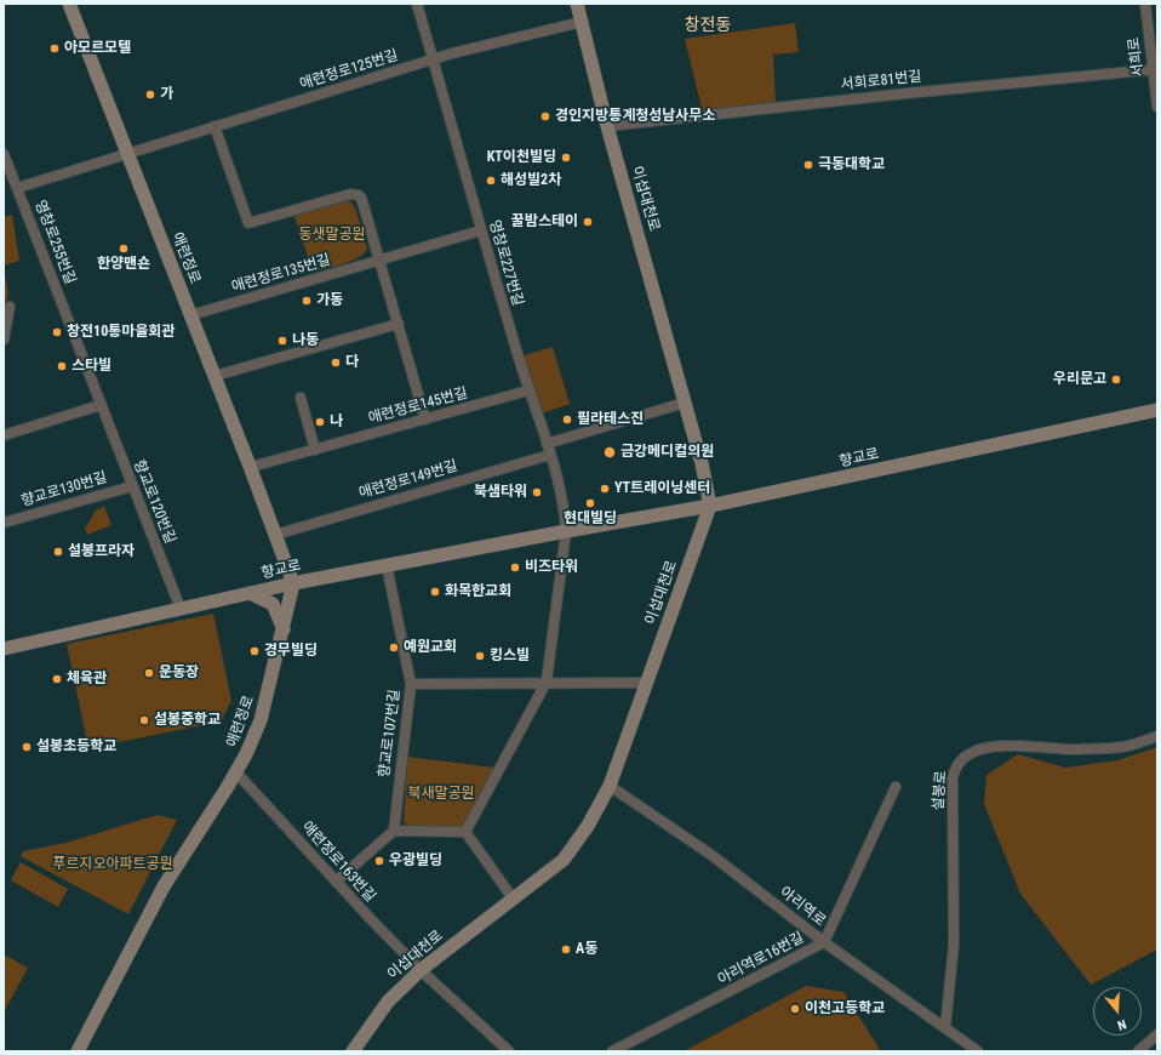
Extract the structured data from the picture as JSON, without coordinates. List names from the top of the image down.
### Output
{
  "streets": {
    "street": [
      "서희로",
      "애련정로125번길",
      "서희로81번길",
      "이섭대천로",
      "영창로255번길",
      "애련정로",
      "영창로227번길",
      "애련정로135번길",
      "애련정로145번길",
      "향교로",
      "애련정로149번길",
      "향교로130번길",
      "향교로120번길",
      "향교로107번길",
      "설봉로",
      "애련정로163번길",
      "아리역로",
      "아리역로16번길"
    ]
  },
  "crossings": [
    ["서희로", "서희로81번길"],
    ["애련정로125번길", "이섭대천로"],
    ["애련정로125번길", "애련정로"],
    ["애련정로125번길", "영창로227번길"],
    ["서희로81번길", "이섭대천로"],
    ["이섭대천로", "향교로"],
    ["이섭대천로", "애련정로163번길"],
    ["이섭대천로", "아리역로"],
    ["영창로255번길", "향교로120번길"],
    ["애련정로", "애련정로135번길"],
    ["애련정로", "애련정로145번길"],
    ["애련정로", "향교로"],
    ["애련정로", "애련정로149번길"],
    ["애련정로", "애련정로163번길"],
    ["영창로227번길", "애련정로135번길"],
    ["영창로227번길", "애련정로145번길"],
    ["영창로227번길", "향교로"],
    ["영창로227번길", "애련정로149번길"],
    ["향교로", "향교로120번길"],
    ["향교로", "향교로107번길"],
    ["향교로130번길", "향교로120번길"],
    ["설봉로", "아리역로"],
    ["아리역로", "아리역로16번길"]
  ],
  "districts": ["창전동"],
  "parks": ["동샛말공원", "북새말공원", "푸르지오아파트공원"],
  "places": [
    "아모르모텔",
    "가",
    "경인지방통계청성남사무소",
    "KT이천빌딩",
    "극동대학교",
    "해성빌2차",
    "꿀밤스테이",
    "한양맨숀",
    "가동",
    "창전10통마을회관",
    "나동",
    "다",
    "스타빌",
    "우리문고",
    "필라테스진",
    "나",
    "금강메디컬의원",
    "YT트레이닝센터",
    "북샘타워",
    "현대빌딩",
    "설봉프라자",
    "비즈타워",
    "화목한교회",
    "예원교회",
    "경무빌딩",
    "킹스빌",
    "운동장",
    "체육관",
    "설봉중학교",
    "설봉초등학교",
    "우광빌딩",
    "A동",
    "이천고등학교"
  ],
  "north": "bottom"
}
